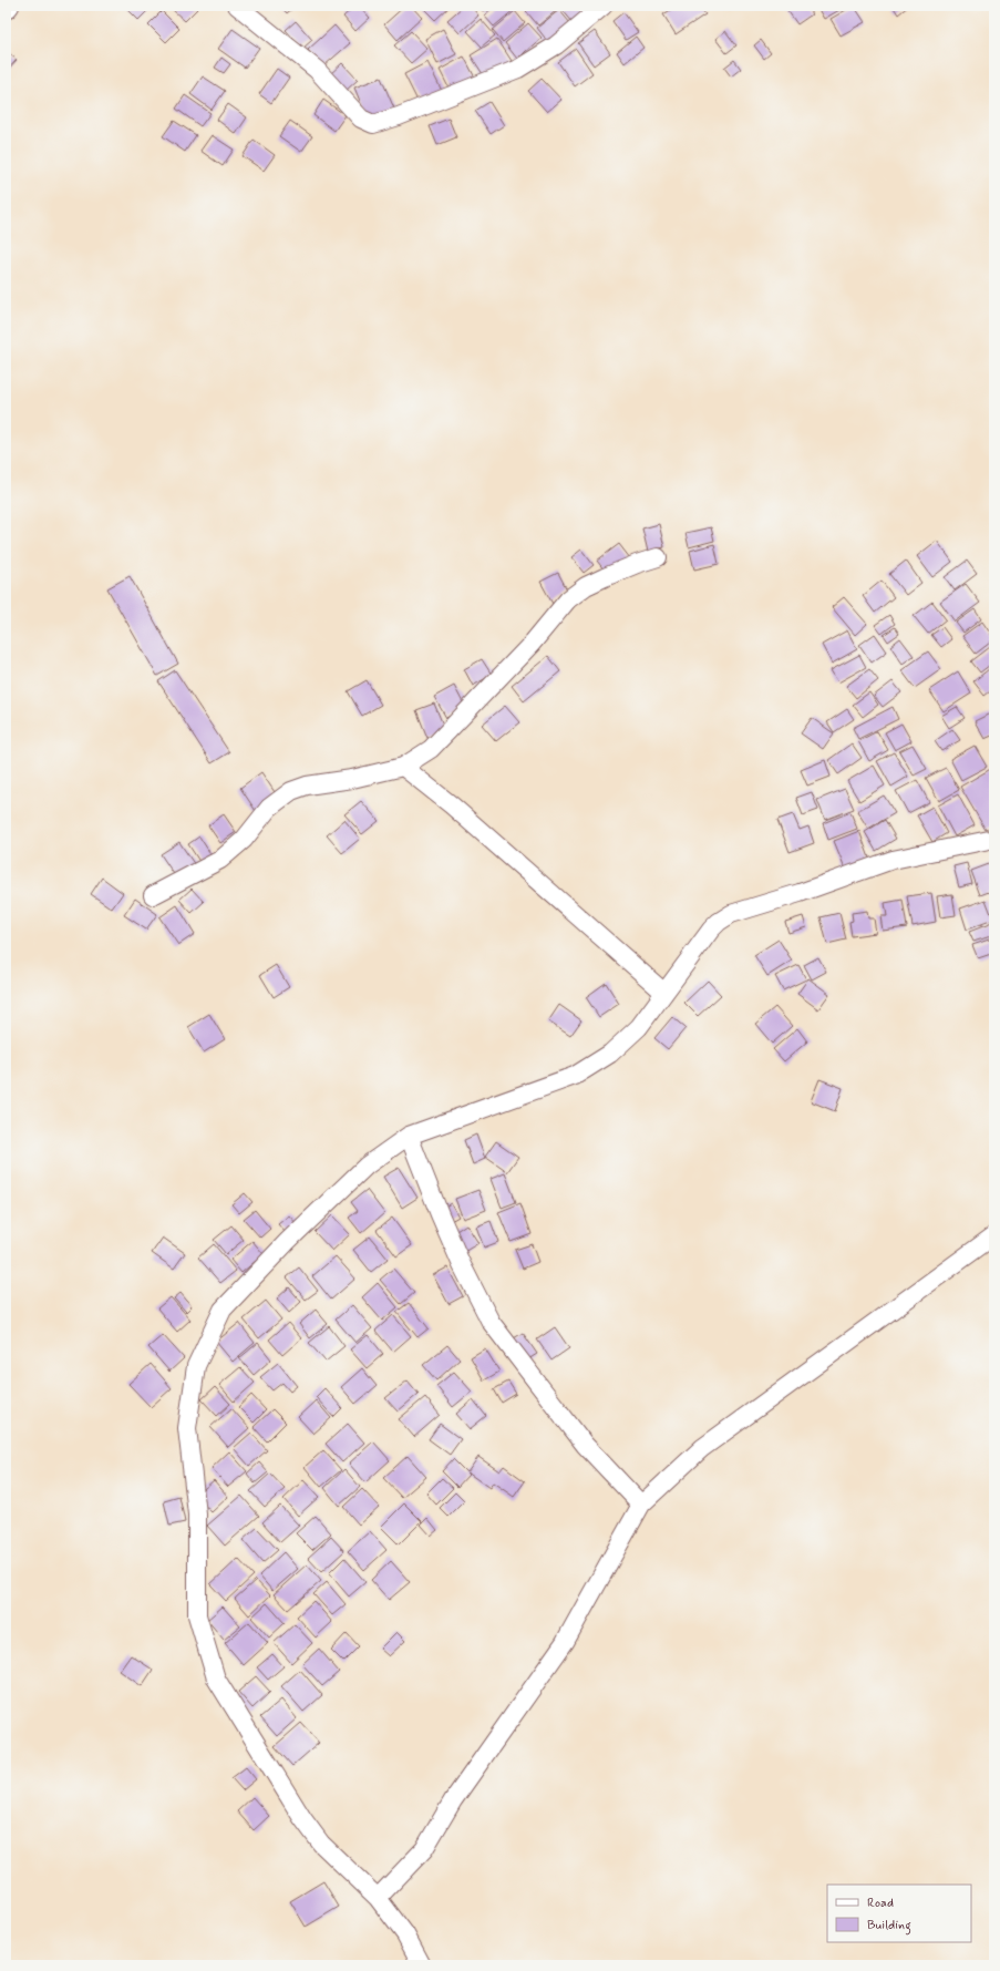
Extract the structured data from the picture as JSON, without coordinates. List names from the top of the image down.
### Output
{
  "legend": ["Road", "Building"]
}
